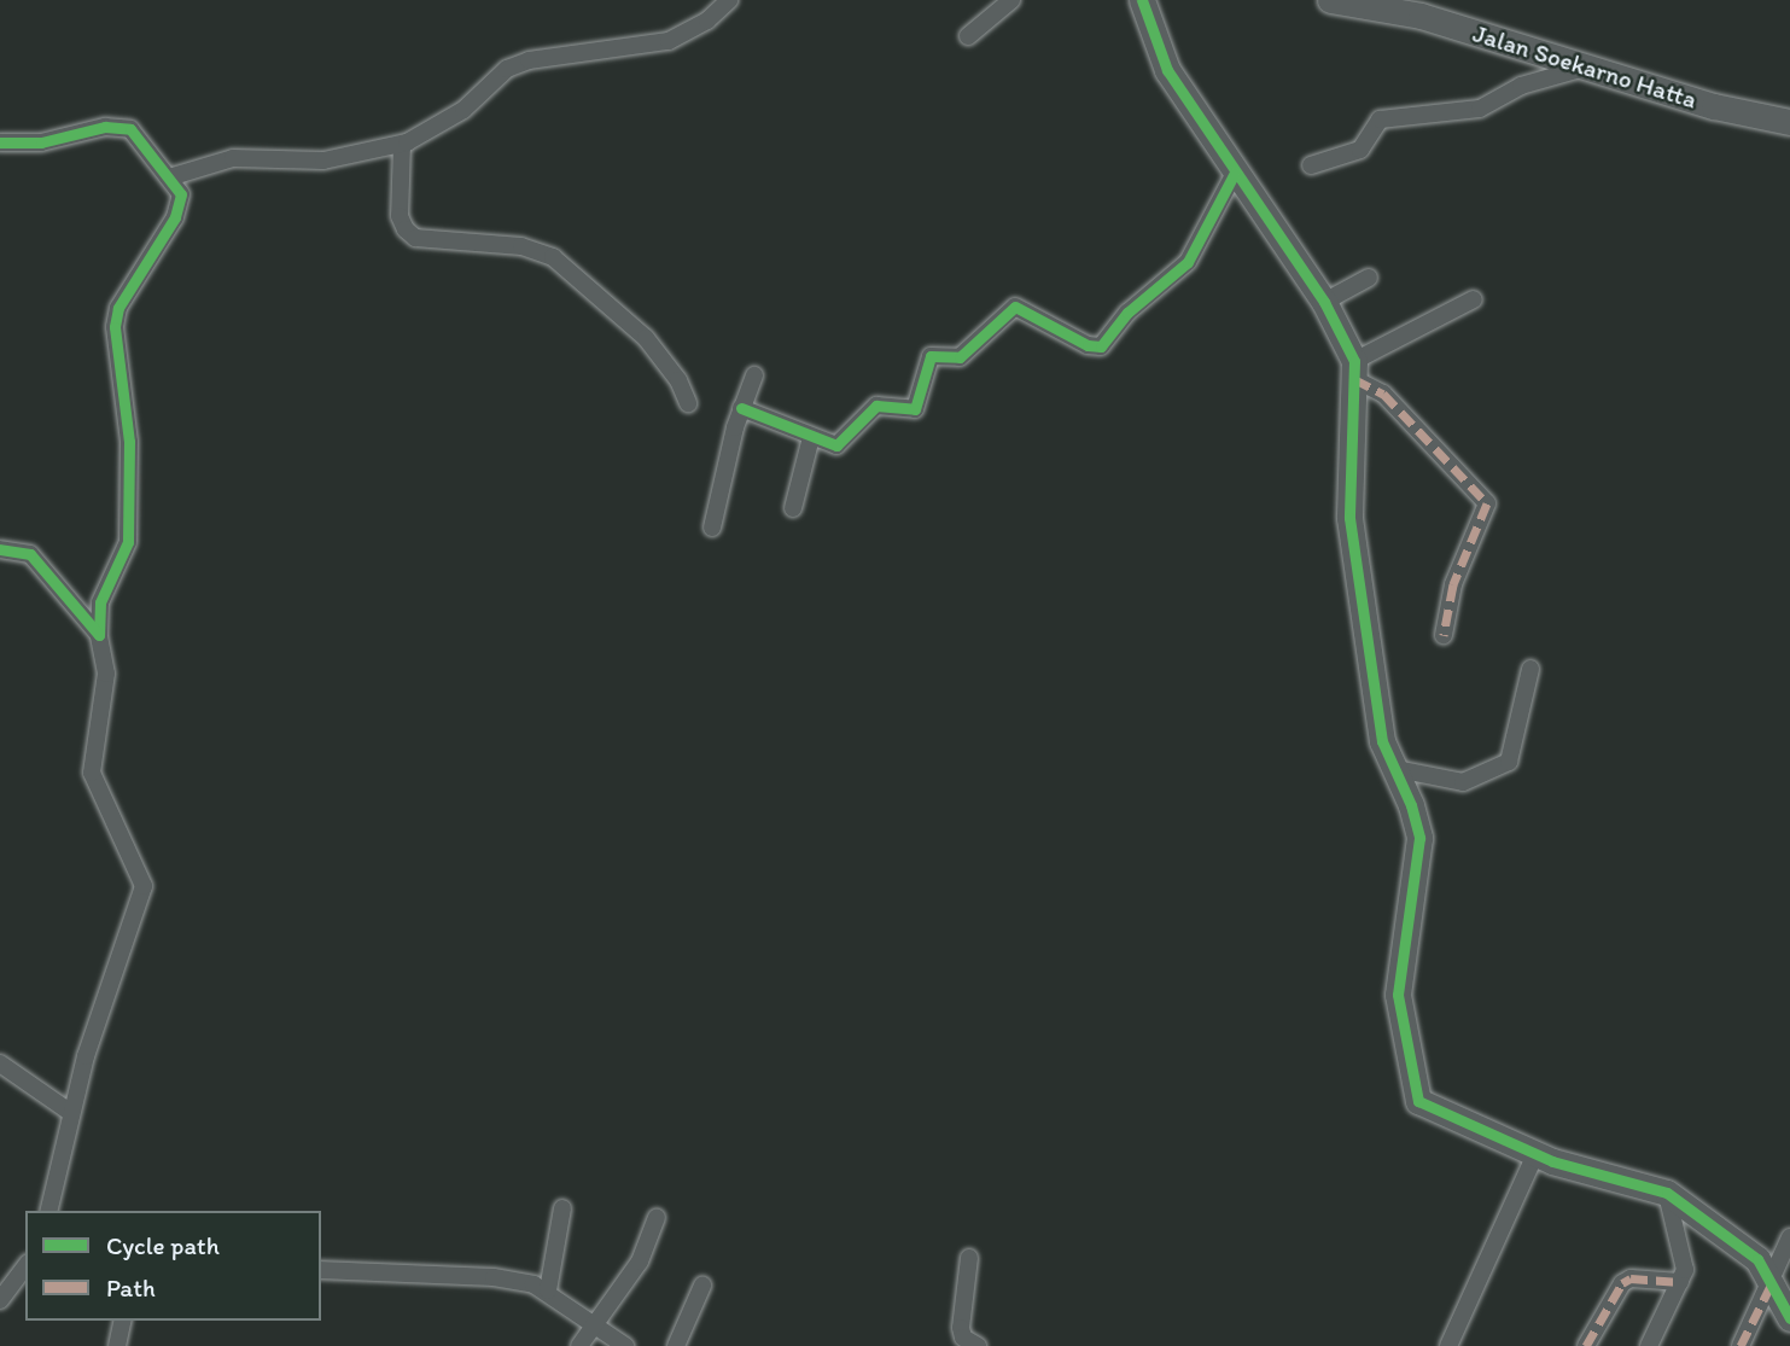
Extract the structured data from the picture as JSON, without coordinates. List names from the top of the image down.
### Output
{
  "streets": {
    "street": ["Jalan Soekarno Hatta"]
  },
  "legend": ["Cycle path", "Path"]
}
